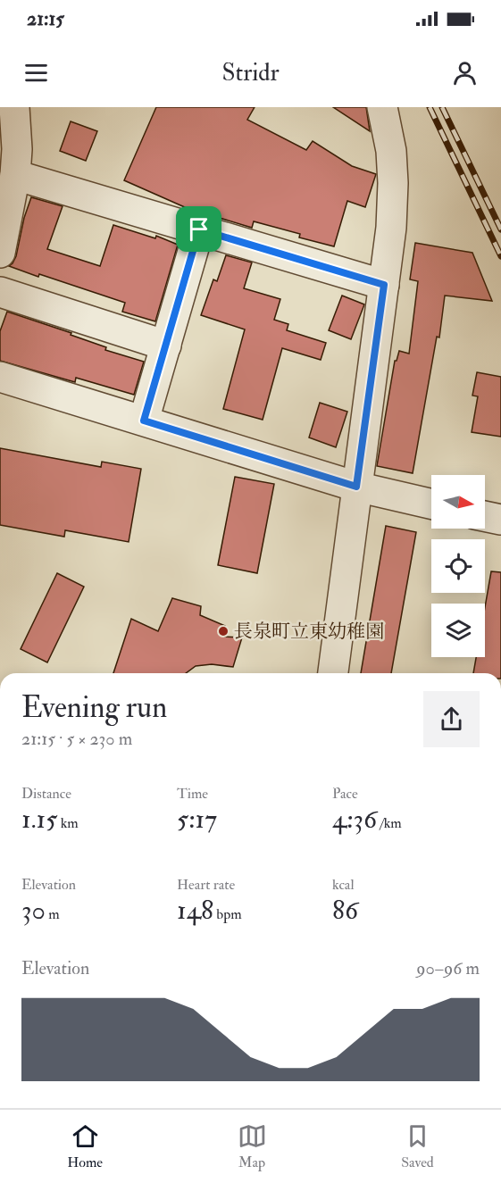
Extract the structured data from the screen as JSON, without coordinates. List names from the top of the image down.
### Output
{
  "places": ["長泉町立東幼稚園"],
  "north": "right",
  "page": {
    "status": "21:15",
    "header": "Stridr",
    "heading": ["Evening run", "21:15 · 5 × 230 m"],
    "stats": [
      ["Distance", "1.15 km"],
      ["Time", "5:17"],
      ["Pace", "4:36 /km"],
      ["Elevation", "30 m"],
      ["Heart rate", "148 bpm"],
      ["kcal", "86"]
    ],
    "chart": ["Elevation", "90–96 m"],
    "tabs": ["Home", "Map", "Saved"]
  }
}
